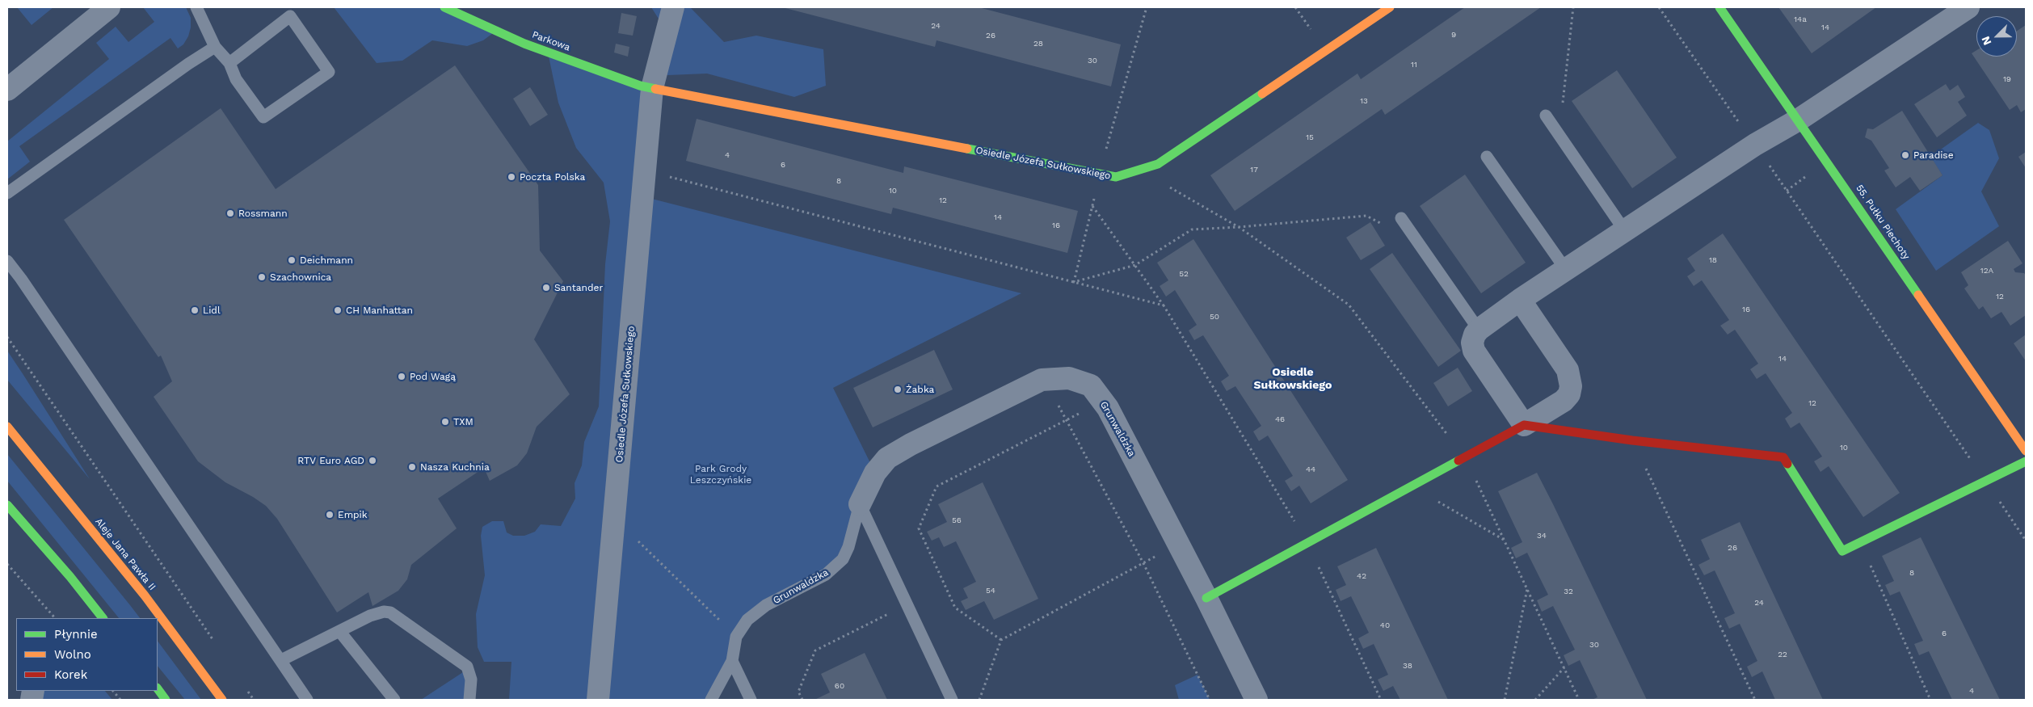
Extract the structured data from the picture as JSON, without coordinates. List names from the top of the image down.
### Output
{
  "streets": {
    "street": [
      "Parkowa",
      "Osiedle Józefa Sułkowskiego",
      "55. Pułku Piechoty",
      "Grunwaldzka",
      "Aleje Jana Pawła II"
    ]
  },
  "crossings": [
    ["Parkowa", "Osiedle Józefa Sułkowskiego"]
  ],
  "districts": ["Osiedle Sułkowskiego"],
  "parks": ["Park Grody Leszczyńskie"],
  "places": [
    "Paradise",
    "Poczta Polska",
    "Rossmann",
    "Deichmann",
    "Szachownica",
    "Santander",
    "Lidl",
    "CH Manhattan",
    "Pod Wagą",
    "Żabka",
    "TXM",
    "RTV Euro AGD",
    "Nasza Kuchnia",
    "Empik"
  ],
  "house_numbers": [
    "14a",
    "24",
    "14",
    "9",
    "26",
    "28",
    "30",
    "11",
    "19",
    "13",
    "15",
    "4",
    "6",
    "17",
    "8",
    "10",
    "12",
    "14",
    "16",
    "18",
    "12A",
    "52",
    "12",
    "16",
    "50",
    "14",
    "12",
    "46",
    "10",
    "44",
    "56",
    "34",
    "26",
    "8",
    "42",
    "54",
    "32",
    "24",
    "40",
    "6",
    "30",
    "22",
    "38",
    "60",
    "4"
  ],
  "legend": ["Płynnie", "Wolno", "Korek"],
  "north": "bottom left"
}
